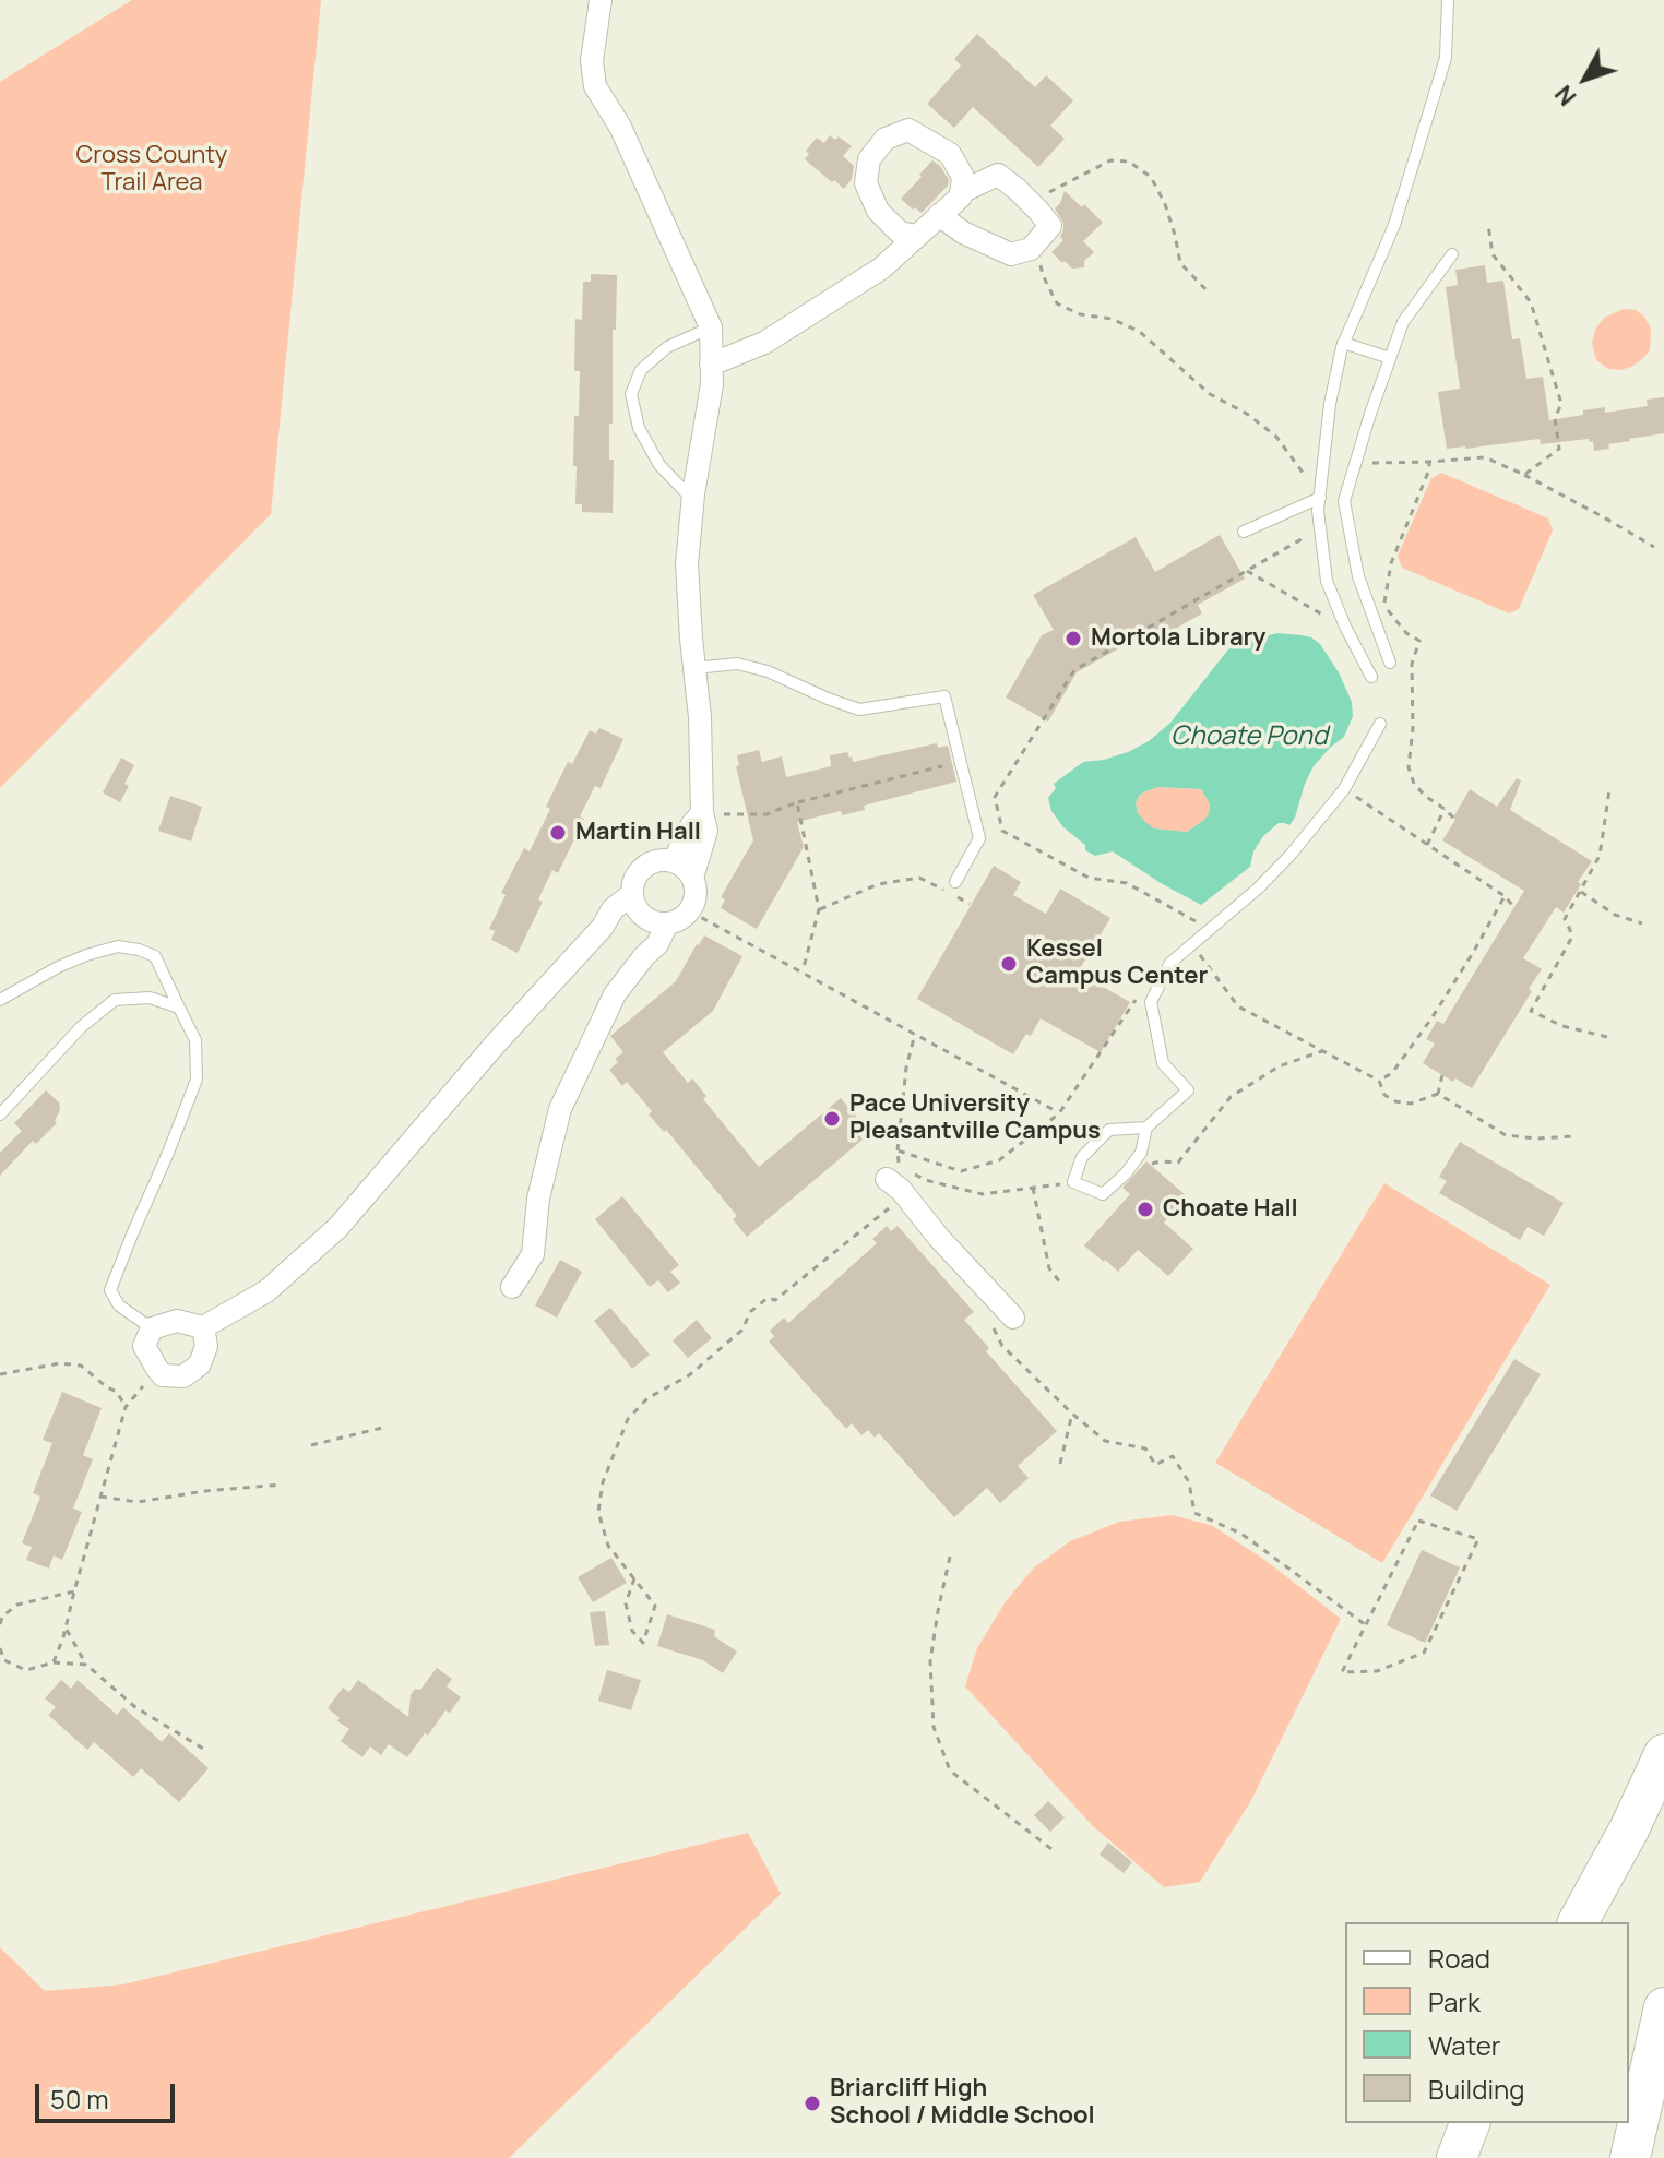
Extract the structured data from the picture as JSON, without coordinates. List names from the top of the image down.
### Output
{
  "water": ["Choate Pond"],
  "parks": ["Cross County Trail Area"],
  "places": [
    "Mortola Library",
    "Martin Hall",
    "Kessel Campus Center",
    "Pace University Pleasantville Campus",
    "Choate Hall",
    "Briarcliff High School / Middle School"
  ],
  "legend": [
    "Road",
    "Park",
    "Water",
    "Building"
  ],
  "scale_bar": "50 m",
  "north": "bottom left"
}
